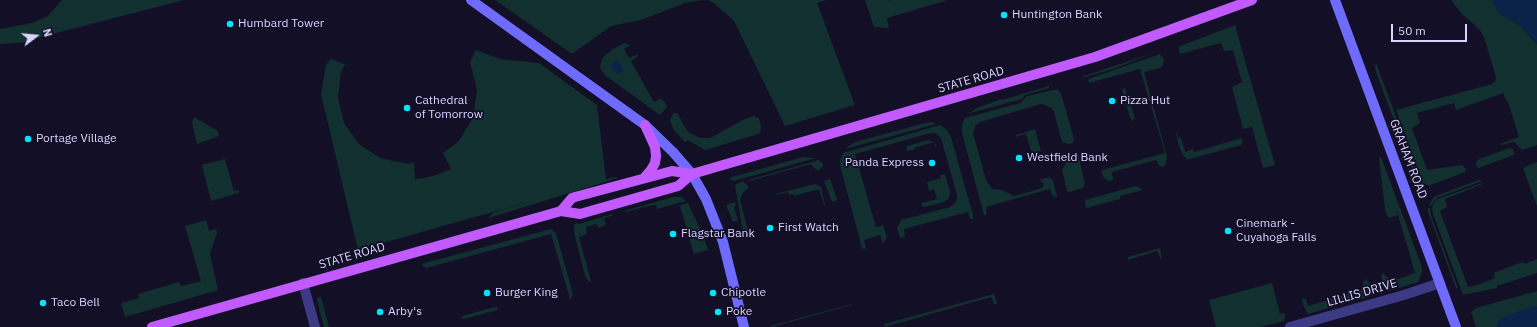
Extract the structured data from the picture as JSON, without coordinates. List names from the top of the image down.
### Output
{
  "streets": {
    "main road": ["STATE ROAD", "GRAHAM ROAD"],
    "street": ["LILLIS DRIVE"]
  },
  "crossings": [
    ["GRAHAM ROAD", "LILLIS DRIVE"]
  ],
  "places": [
    "Huntington Bank",
    "Humbard Tower",
    "Pizza Hut",
    "Cathedral of Tomorrow",
    "Portage Village",
    "Westfield Bank",
    "Panda Express",
    "First Watch",
    "Cinemark - Cuyahoga Falls",
    "Flagstar Bank",
    "Burger King",
    "Chipotle",
    "Taco Bell",
    "Arby's",
    "Poke"
  ],
  "scale_bar": "50 m",
  "north": "right"
}
